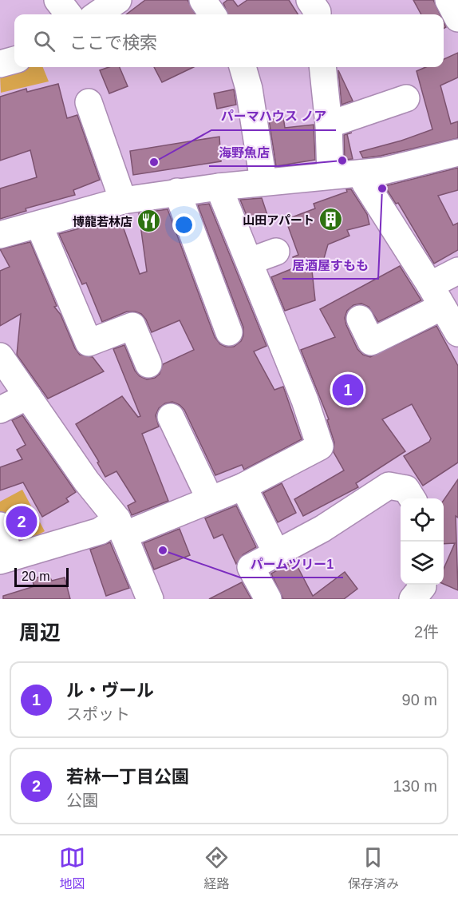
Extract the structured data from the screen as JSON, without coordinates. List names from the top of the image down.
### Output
{
  "places": {
    "other": [
      "海野魚店",
      "パーマハウス ノア",
      "居酒屋すもも",
      "パームツリー1"
    ],
    "building": ["山田アパート"],
    "restaurant": ["博龍若林店"]
  },
  "scale_bar": "20 m",
  "page": {
    "search": "ここで検索",
    "pins": ["1", "2"],
    "scale": "20 m",
    "heading": ["周辺", "2件"],
    "list": [
      {
        "mark": "1",
        "name": "ル・ヴール",
        "note": "スポット",
        "value": "90 m"
      },
      {
        "mark": "2",
        "name": "若林一丁目公園",
        "note": "公園",
        "value": "130 m"
      }
    ],
    "nav": ["地図", "経路", "保存済み"]
  }
}
